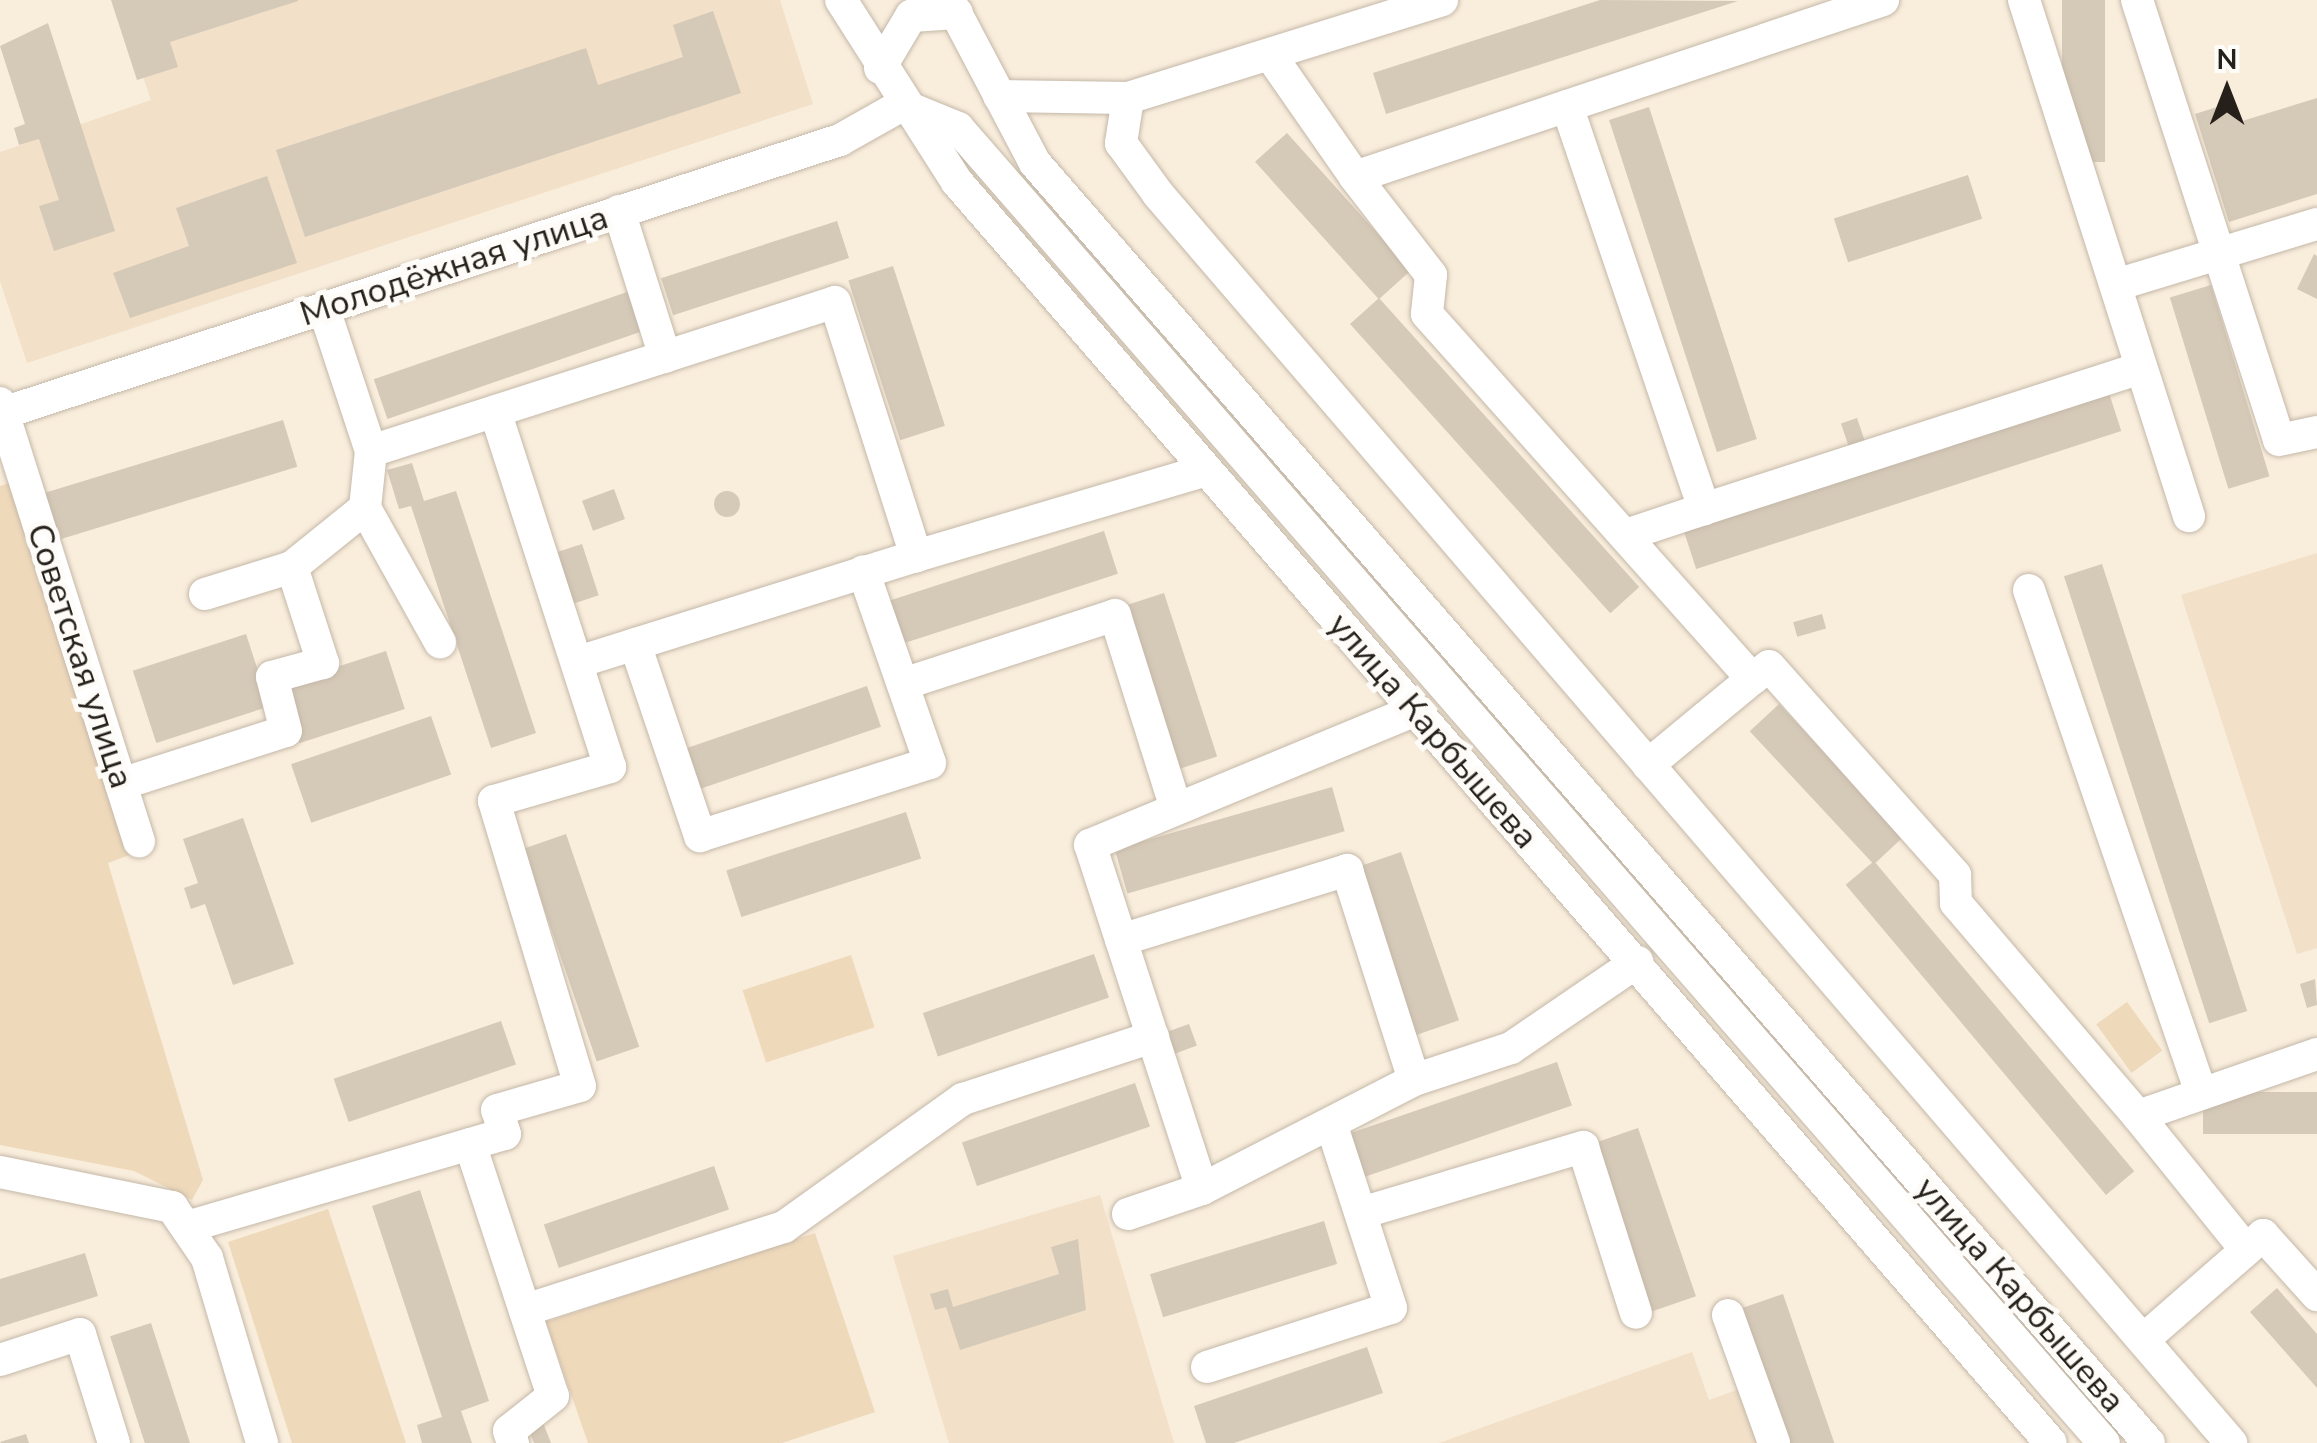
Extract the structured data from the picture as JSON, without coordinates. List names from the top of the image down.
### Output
{
  "streets": {
    "street": ["Молодёжная улица", "Советская улица", "улица Карбышева"]
  },
  "crossings": [
    ["Молодёжная улица", "Советская улица"],
    ["Молодёжная улица", "улица Карбышева"]
  ],
  "north": "top"
}
